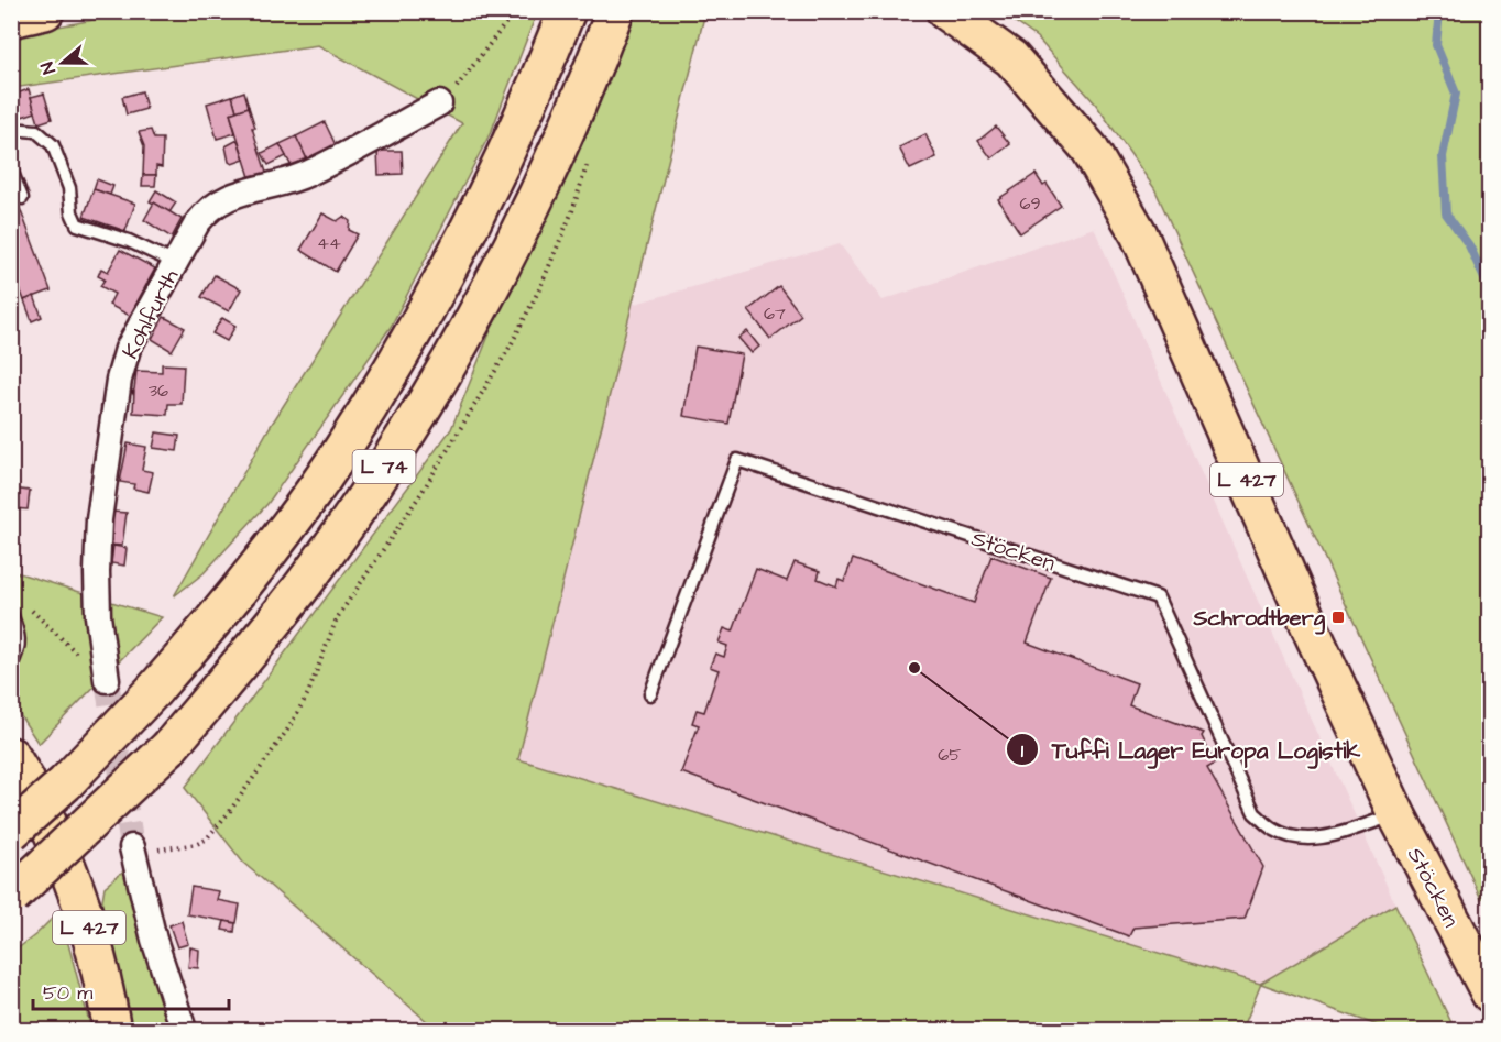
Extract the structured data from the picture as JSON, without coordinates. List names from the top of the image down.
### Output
{
  "streets": {
    "main road": ["L 74", "L 427", "Stöcken"],
    "street": ["Kohlfurth"]
  },
  "places": {
    "transit": ["Schrodtberg"],
    "other": ["Tuffi Lager Europa Logistik"]
  },
  "house_numbers": [
    "69",
    "44",
    "67",
    "36",
    "65"
  ],
  "scale_bar": "50 m",
  "north": "left"
}
